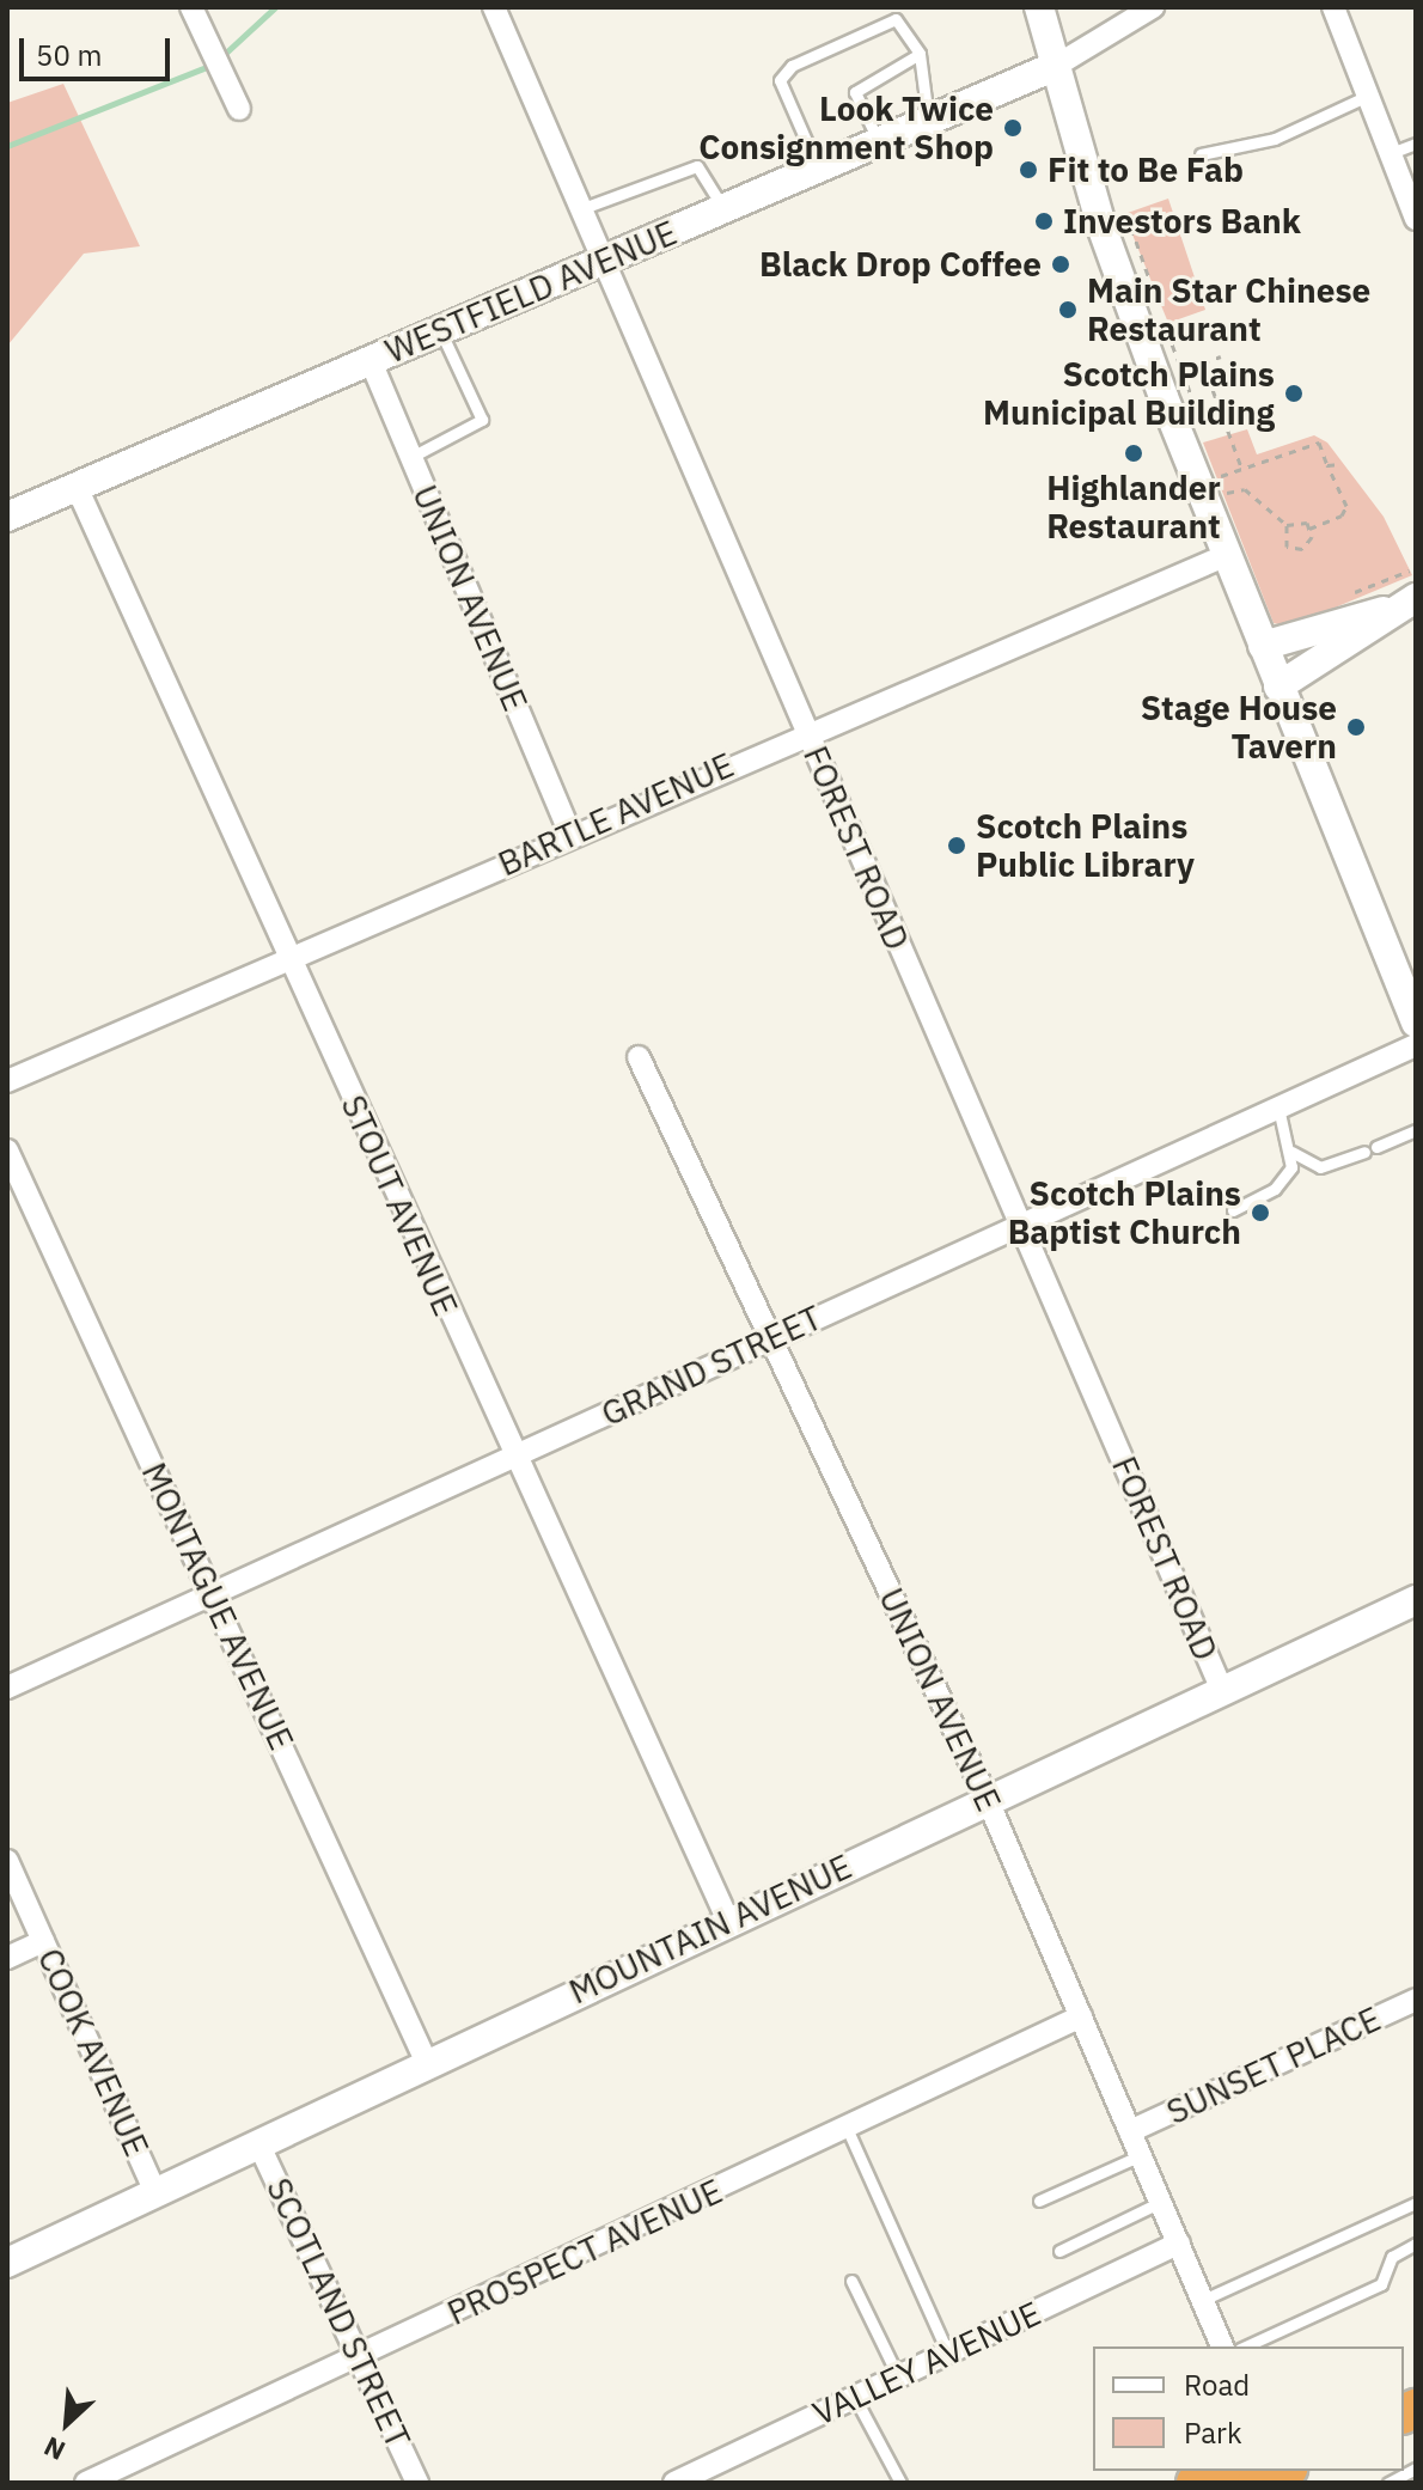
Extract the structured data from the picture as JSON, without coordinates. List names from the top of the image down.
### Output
{
  "streets": {
    "street": [
      "WESTFIELD AVENUE",
      "UNION AVENUE",
      "BARTLE AVENUE",
      "FOREST ROAD",
      "STOUT AVENUE",
      "GRAND STREET",
      "MONTAGUE AVENUE",
      "MOUNTAIN AVENUE",
      "COOK AVENUE",
      "SUNSET PLACE",
      "PROSPECT AVENUE",
      "SCOTLAND STREET",
      "VALLEY AVENUE"
    ]
  },
  "crossings": [
    ["WESTFIELD AVENUE", "UNION AVENUE"],
    ["WESTFIELD AVENUE", "FOREST ROAD"],
    ["WESTFIELD AVENUE", "STOUT AVENUE"],
    ["UNION AVENUE", "BARTLE AVENUE"],
    ["UNION AVENUE", "GRAND STREET"],
    ["UNION AVENUE", "MOUNTAIN AVENUE"],
    ["UNION AVENUE", "SUNSET PLACE"],
    ["UNION AVENUE", "PROSPECT AVENUE"],
    ["UNION AVENUE", "VALLEY AVENUE"],
    ["BARTLE AVENUE", "FOREST ROAD"],
    ["BARTLE AVENUE", "STOUT AVENUE"],
    ["FOREST ROAD", "GRAND STREET"],
    ["FOREST ROAD", "MOUNTAIN AVENUE"],
    ["STOUT AVENUE", "GRAND STREET"],
    ["STOUT AVENUE", "MOUNTAIN AVENUE"],
    ["GRAND STREET", "MONTAGUE AVENUE"],
    ["MONTAGUE AVENUE", "MOUNTAIN AVENUE"],
    ["MOUNTAIN AVENUE", "COOK AVENUE"],
    ["MOUNTAIN AVENUE", "SCOTLAND STREET"],
    ["PROSPECT AVENUE", "SCOTLAND STREET"]
  ],
  "places": [
    "Look Twice Consignment Shop",
    "Fit to Be Fab",
    "Investors Bank",
    "Black Drop Coffee",
    "Main Star Chinese Restaurant",
    "Scotch Plains Municipal Building",
    "Highlander Restaurant",
    "Stage House Tavern",
    "Scotch Plains Public Library",
    "Scotch Plains Baptist Church"
  ],
  "legend": ["Road", "Park"],
  "scale_bar": "50 m",
  "north": "bottom left"
}
